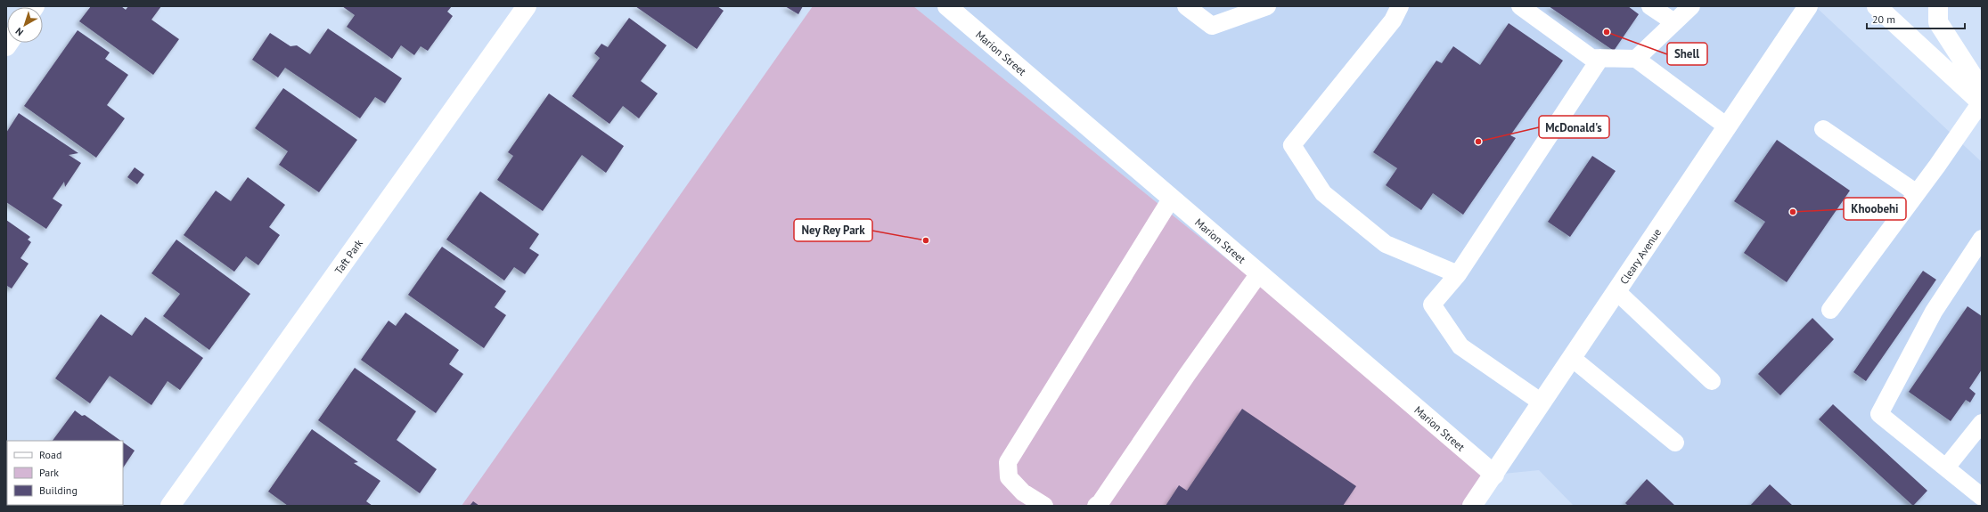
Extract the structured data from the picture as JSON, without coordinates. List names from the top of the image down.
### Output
{
  "streets": {
    "street": ["Marion Street", "Taft Park", "Cleary Avenue"]
  },
  "crossings": [
    ["Marion Street", "Cleary Avenue"]
  ],
  "places": [
    "Shell",
    "McDonald's",
    "Khoobehi",
    "Ney Rey Park"
  ],
  "legend": ["Road", "Park", "Building"],
  "scale_bar": "20 m",
  "north": "bottom left"
}
